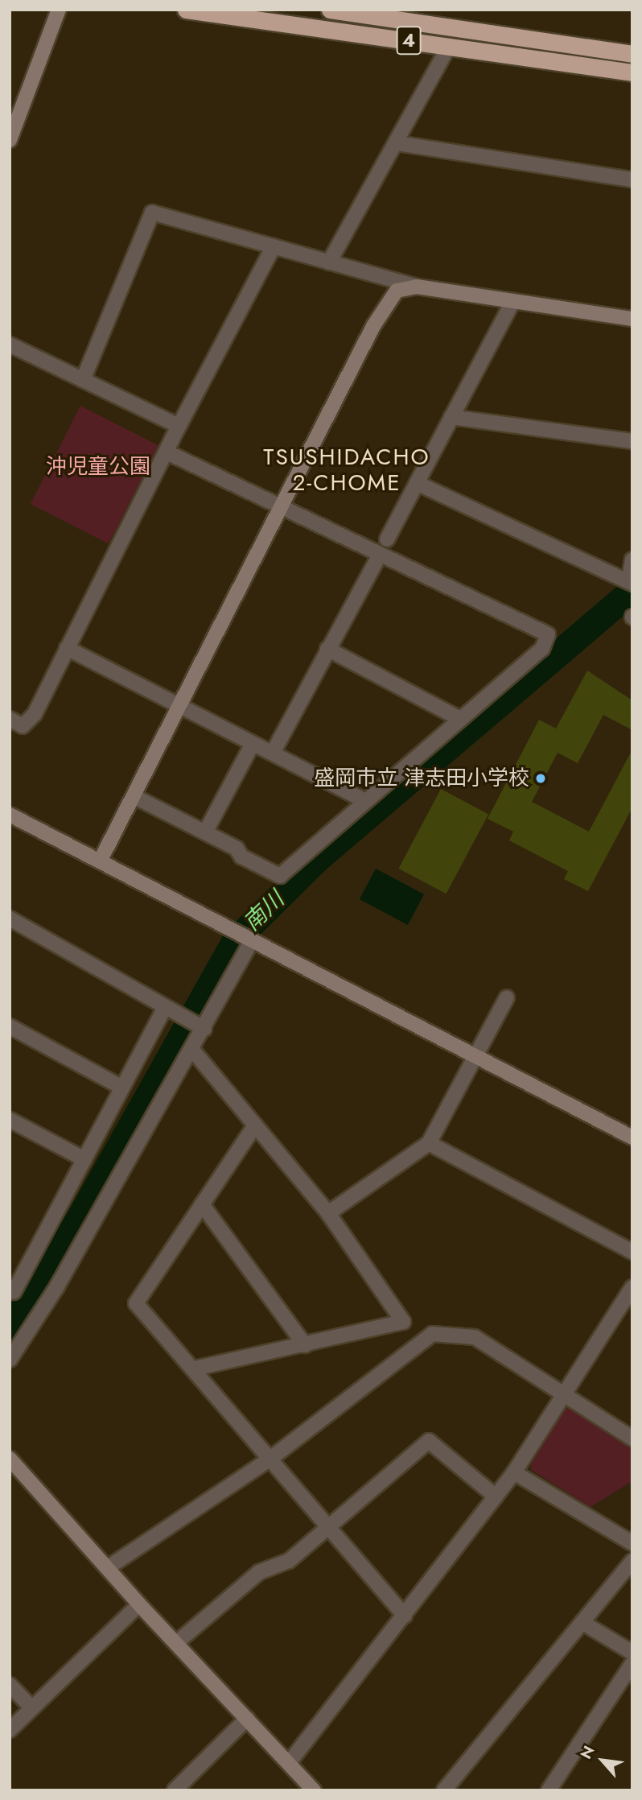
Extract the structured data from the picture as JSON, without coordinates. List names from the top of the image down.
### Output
{
  "streets": {
    "highway": ["4"]
  },
  "districts": ["TSUSHIDACHO 2-CHOME"],
  "water": ["南川"],
  "parks": ["沖児童公園"],
  "places": ["盛岡市立 津志田小学校"],
  "north": "top left"
}
